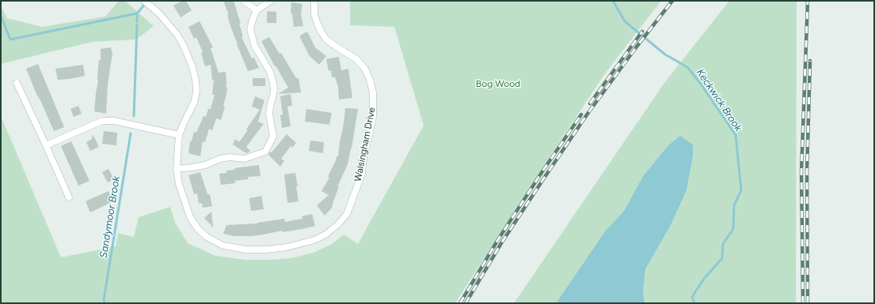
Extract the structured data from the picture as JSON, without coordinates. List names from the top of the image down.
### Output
{
  "streets": {
    "street": ["Walsingham Drive"]
  },
  "water": ["Keckwick Brook", "Sandymoor Brook"],
  "parks": ["Bog Wood"]
}
